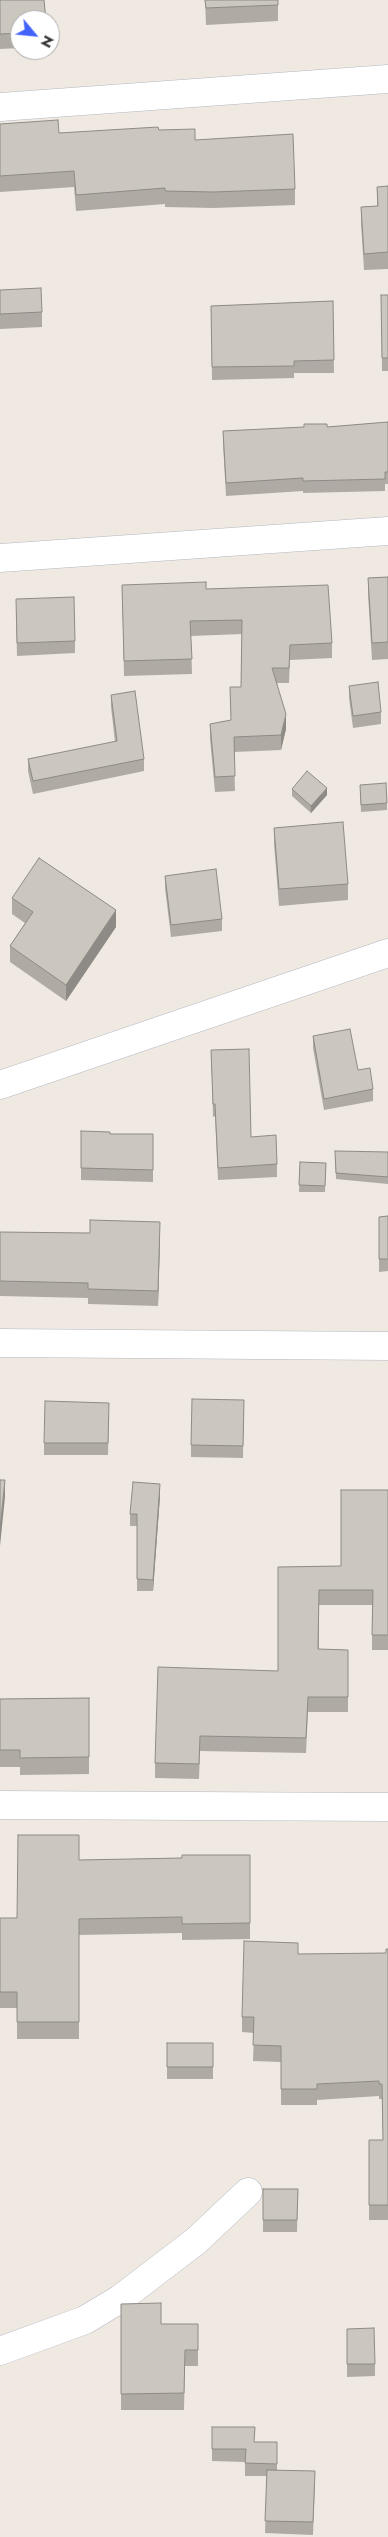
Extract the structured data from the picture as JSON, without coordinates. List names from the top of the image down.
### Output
{
  "north": "bottom right"
}
